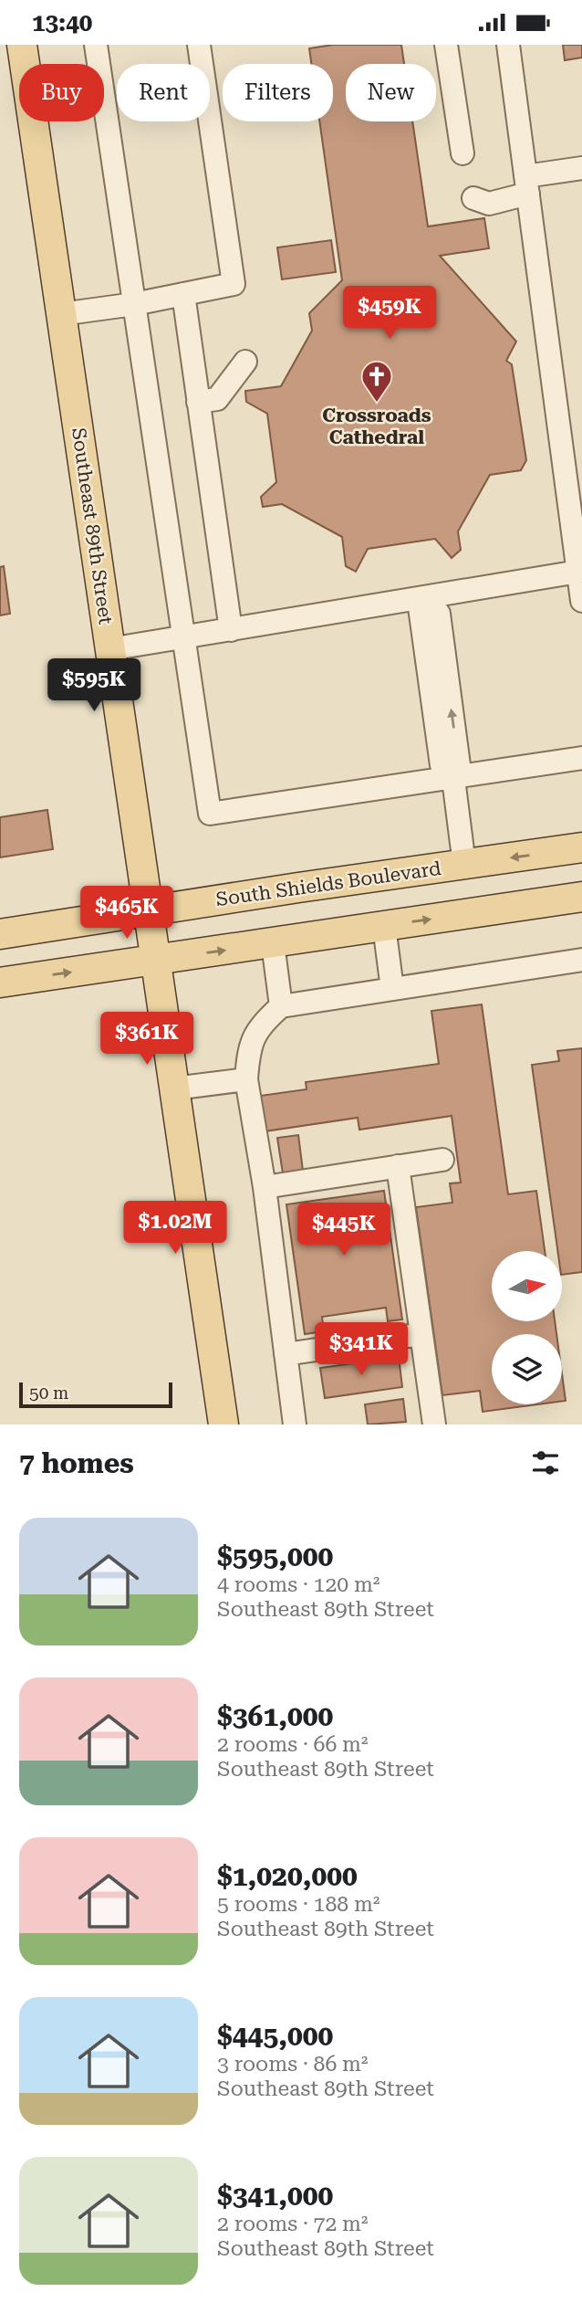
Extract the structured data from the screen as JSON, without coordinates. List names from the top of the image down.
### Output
{
  "streets": {
    "main road": ["Southeast 89th Street", "South Shields Boulevard"]
  },
  "crossings": [
    ["Southeast 89th Street", "South Shields Boulevard"]
  ],
  "places": {
    "church": ["Crossroads Cathedral"]
  },
  "scale_bar": "50 m",
  "north": "right",
  "page": {
    "status": "13:40",
    "chip": [
      "Buy",
      "Rent",
      "Filters",
      "New"
    ],
    "price": [
      "$459K",
      "$595K",
      "$465K",
      "$361K",
      "$1.02M",
      "$445K",
      "$341K"
    ],
    "scale": "50 m",
    "heading": "7 homes",
    "list": [
      {
        "name": "$595,000",
        "note": "4 rooms · 120 m² · Southeast 89th Street"
      },
      {
        "name": "$361,000",
        "note": "2 rooms · 66 m² · Southeast 89th Street"
      },
      {
        "name": "$1,020,000",
        "note": "5 rooms · 188 m² · Southeast 89th Street"
      },
      {
        "name": "$445,000",
        "note": "3 rooms · 86 m² · Southeast 89th Street"
      },
      {
        "name": "$341,000",
        "note": "2 rooms · 72 m² · Southeast 89th Street"
      }
    ]
  }
}
